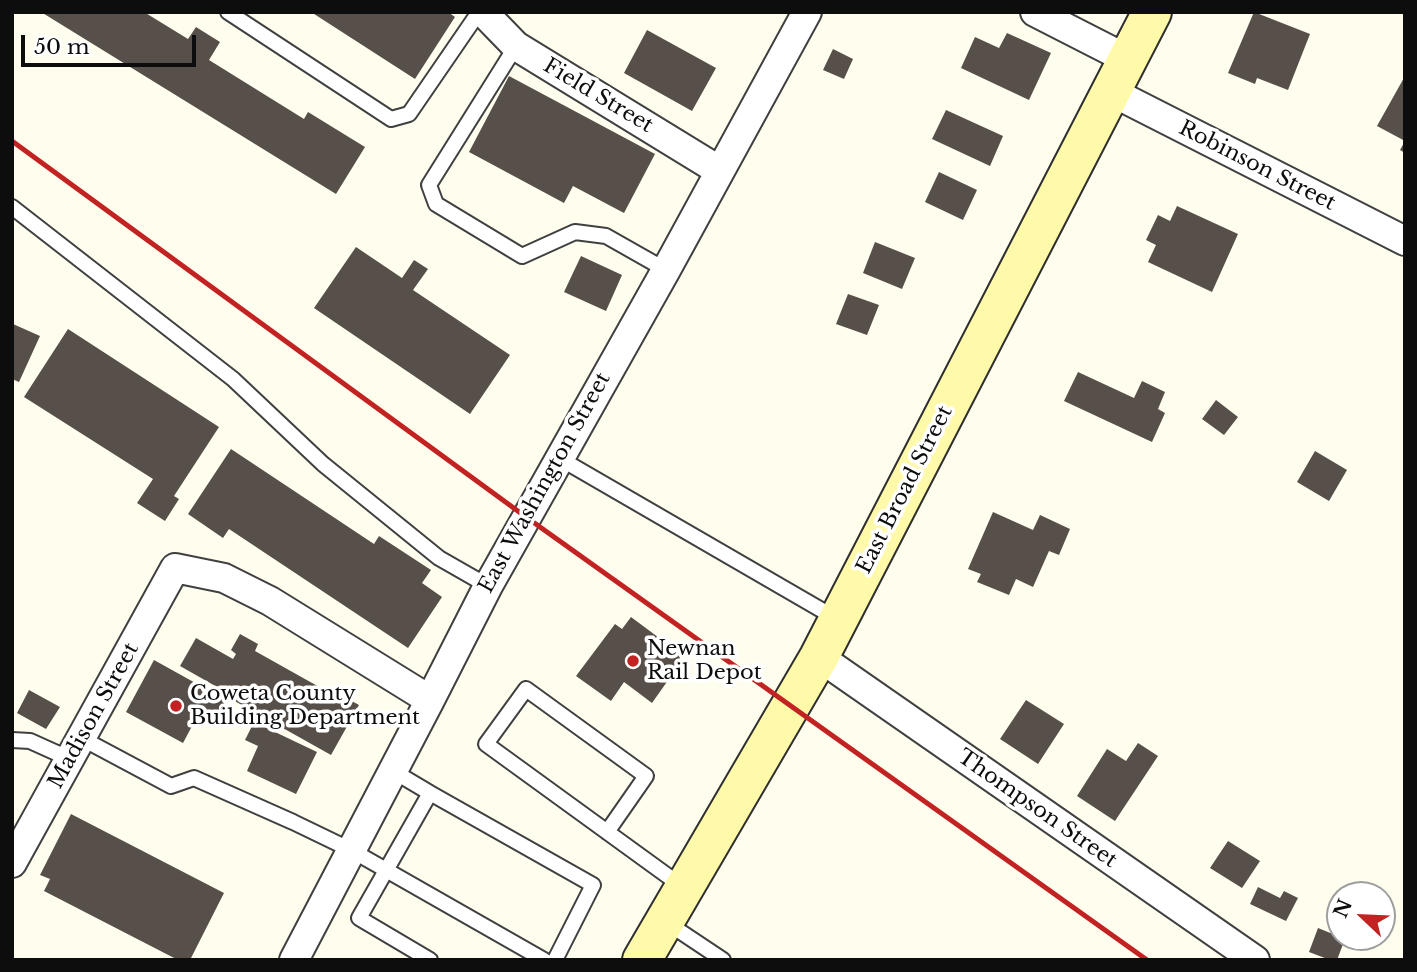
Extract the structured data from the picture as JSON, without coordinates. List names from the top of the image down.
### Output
{
  "streets": {
    "street": [
      "Field Street",
      "Robinson Street",
      "East Washington Street",
      "East Broad Street",
      "Madison Street",
      "Thompson Street"
    ]
  },
  "crossings": [
    ["Field Street", "East Washington Street"],
    ["Robinson Street", "East Broad Street"],
    ["East Washington Street", "Madison Street"],
    ["East Broad Street", "Thompson Street"]
  ],
  "places": ["Newnan Rail Depot", "Coweta County Building Department"],
  "scale_bar": "50 m",
  "north": "top left"
}
